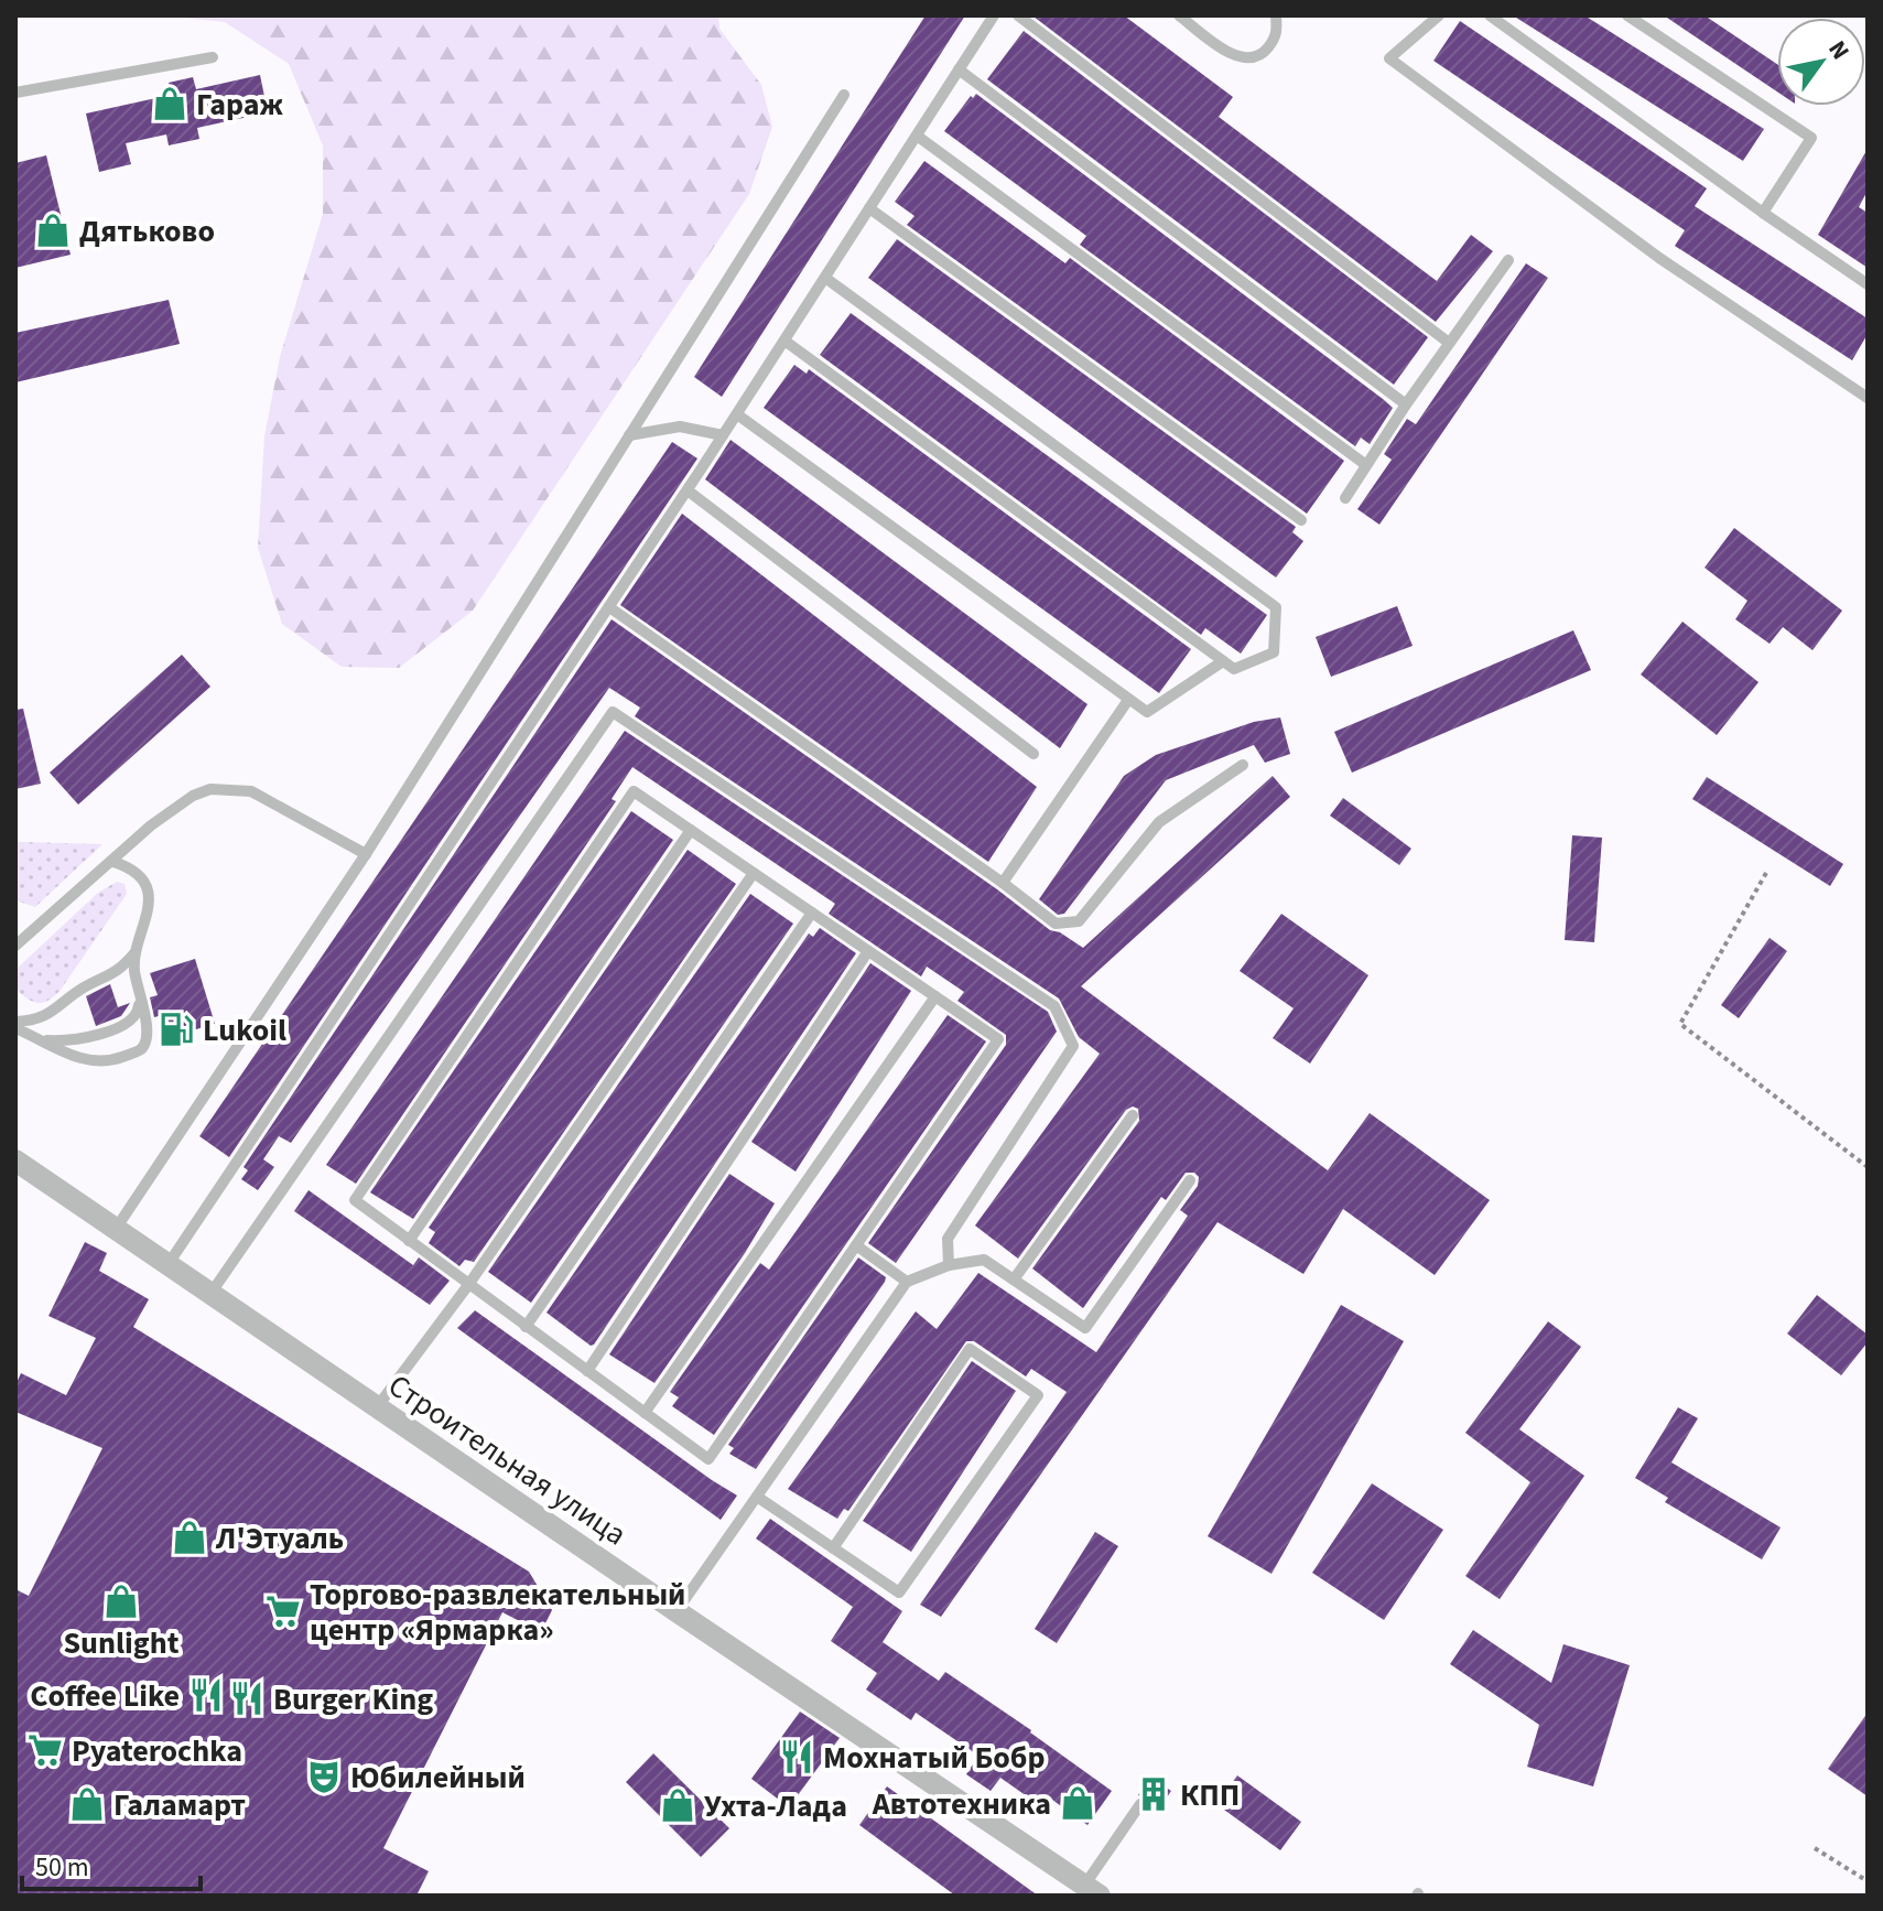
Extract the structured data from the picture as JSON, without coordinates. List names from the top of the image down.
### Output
{
  "streets": {
    "street": ["Строительная улица"]
  },
  "places": {
    "shop": [
      "Гараж",
      "Дятьково",
      "Л'Этуаль",
      "Sunlight",
      "Автотехника",
      "Галамарт",
      "Ухта-Лада"
    ],
    "fuel station": ["Lukoil"],
    "supermarket": ["Торгово-развлекательный центр «Ярмарка»", "Pyaterochka"],
    "restaurant": ["Coffee Like", "Burger King", "Мохнатый Бобр"],
    "theatre": ["Юбилейный"],
    "building": ["КПП"]
  },
  "scale_bar": "50 m",
  "north": "top right"
}
